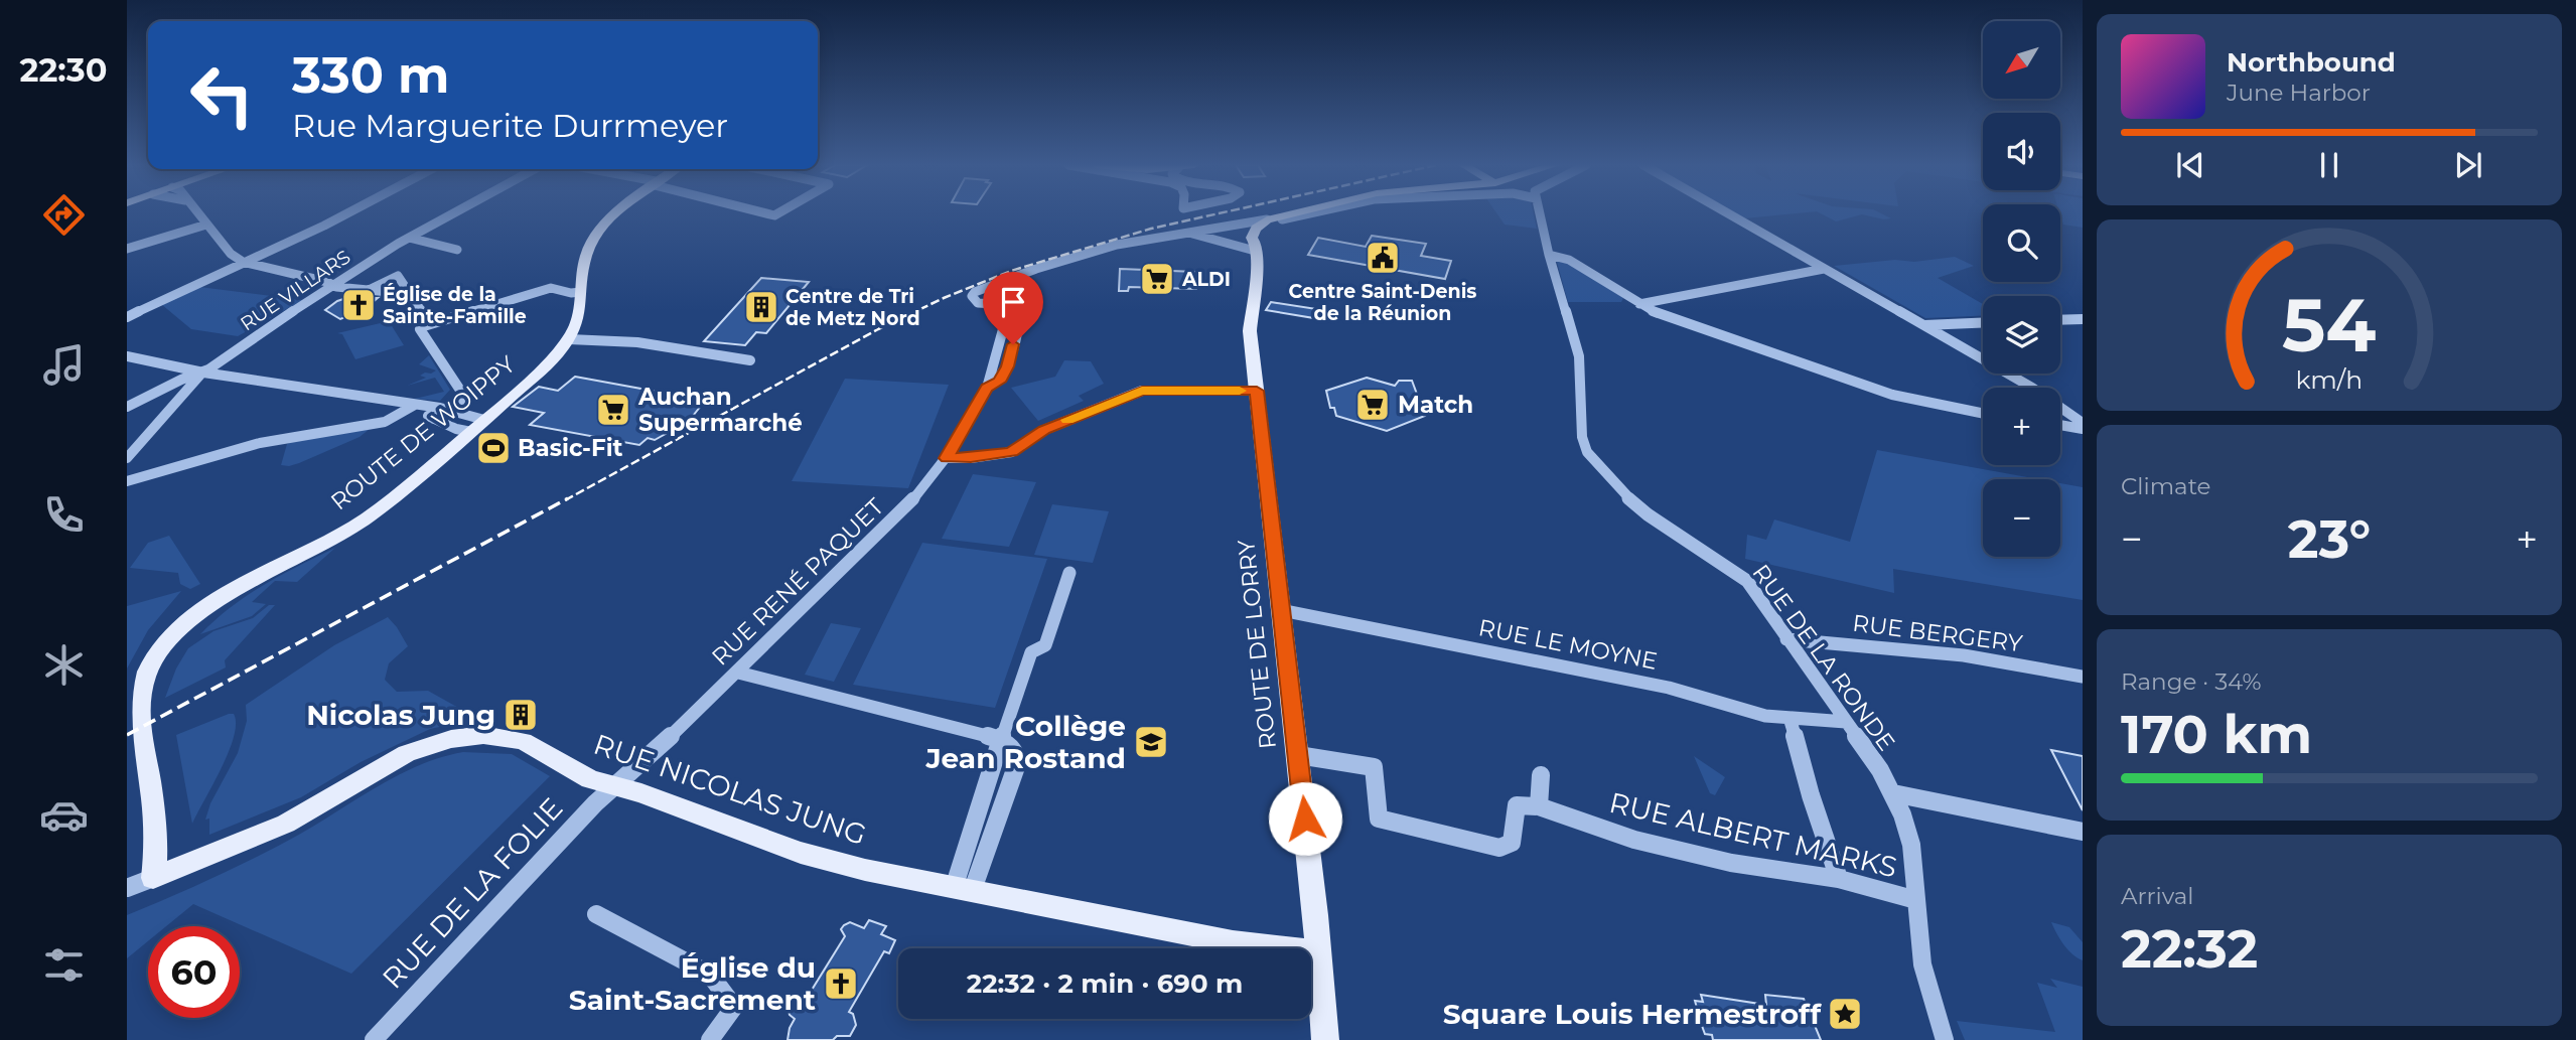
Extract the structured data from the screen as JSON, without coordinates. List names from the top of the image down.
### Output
{
  "streets": {
    "main road": ["ROUTE DE WOIPPY", "ROUTE DE LORRY", "RUE NICOLAS JUNG"],
    "street": [
      "RUE VILLARS",
      "RUE RENÉ PAQUET",
      "RUE BERGERY",
      "RUE LE MOYNE",
      "RUE DE LA RONDE",
      "RUE ALBERT MARKS",
      "RUE DE LA FOLIE"
    ]
  },
  "crossings": [
    ["ROUTE DE WOIPPY", "RUE NICOLAS JUNG"],
    ["RUE RENÉ PAQUET", "RUE NICOLAS JUNG"],
    ["RUE RENÉ PAQUET", "RUE DE LA FOLIE"],
    ["RUE BERGERY", "RUE DE LA RONDE"],
    ["ROUTE DE LORRY", "RUE LE MOYNE"],
    ["ROUTE DE LORRY", "RUE NICOLAS JUNG"],
    ["RUE LE MOYNE", "RUE DE LA RONDE"],
    ["RUE DE LA RONDE", "RUE ALBERT MARKS"],
    ["RUE NICOLAS JUNG", "RUE DE LA FOLIE"]
  ],
  "places": {
    "public building": ["Centre Saint-Denis de la Réunion"],
    "supermarket": ["ALDI", "Match", "Auchan Supermarché"],
    "church": ["Église de la Sainte-Famille", "Église du Saint-Sacrement"],
    "building": ["Centre de Tri de Metz Nord", "Nicolas Jung"],
    "sports": ["Basic-Fit"],
    "school or university": ["Collège Jean Rostand"],
    "place": ["Square Louis Hermestroff"]
  },
  "north": "bottom left",
  "page": {
    "tabs": "22:30",
    "map_buttons": ["+", "−"],
    "turn": ["330 m", "Rue Marguerite Durrmeyer"],
    "song": ["Northbound", "June Harbor"],
    "tile": [
      "Climate",
      ["Range · 34%", "170 km"],
      ["Arrival", "22:32"]
    ],
    "heat": ["−", "23°", "+"],
    "limit": "60",
    "trip": "22:32 · 2 min · 690 m",
    "gauge": ["54", "km/h"]
  }
}
